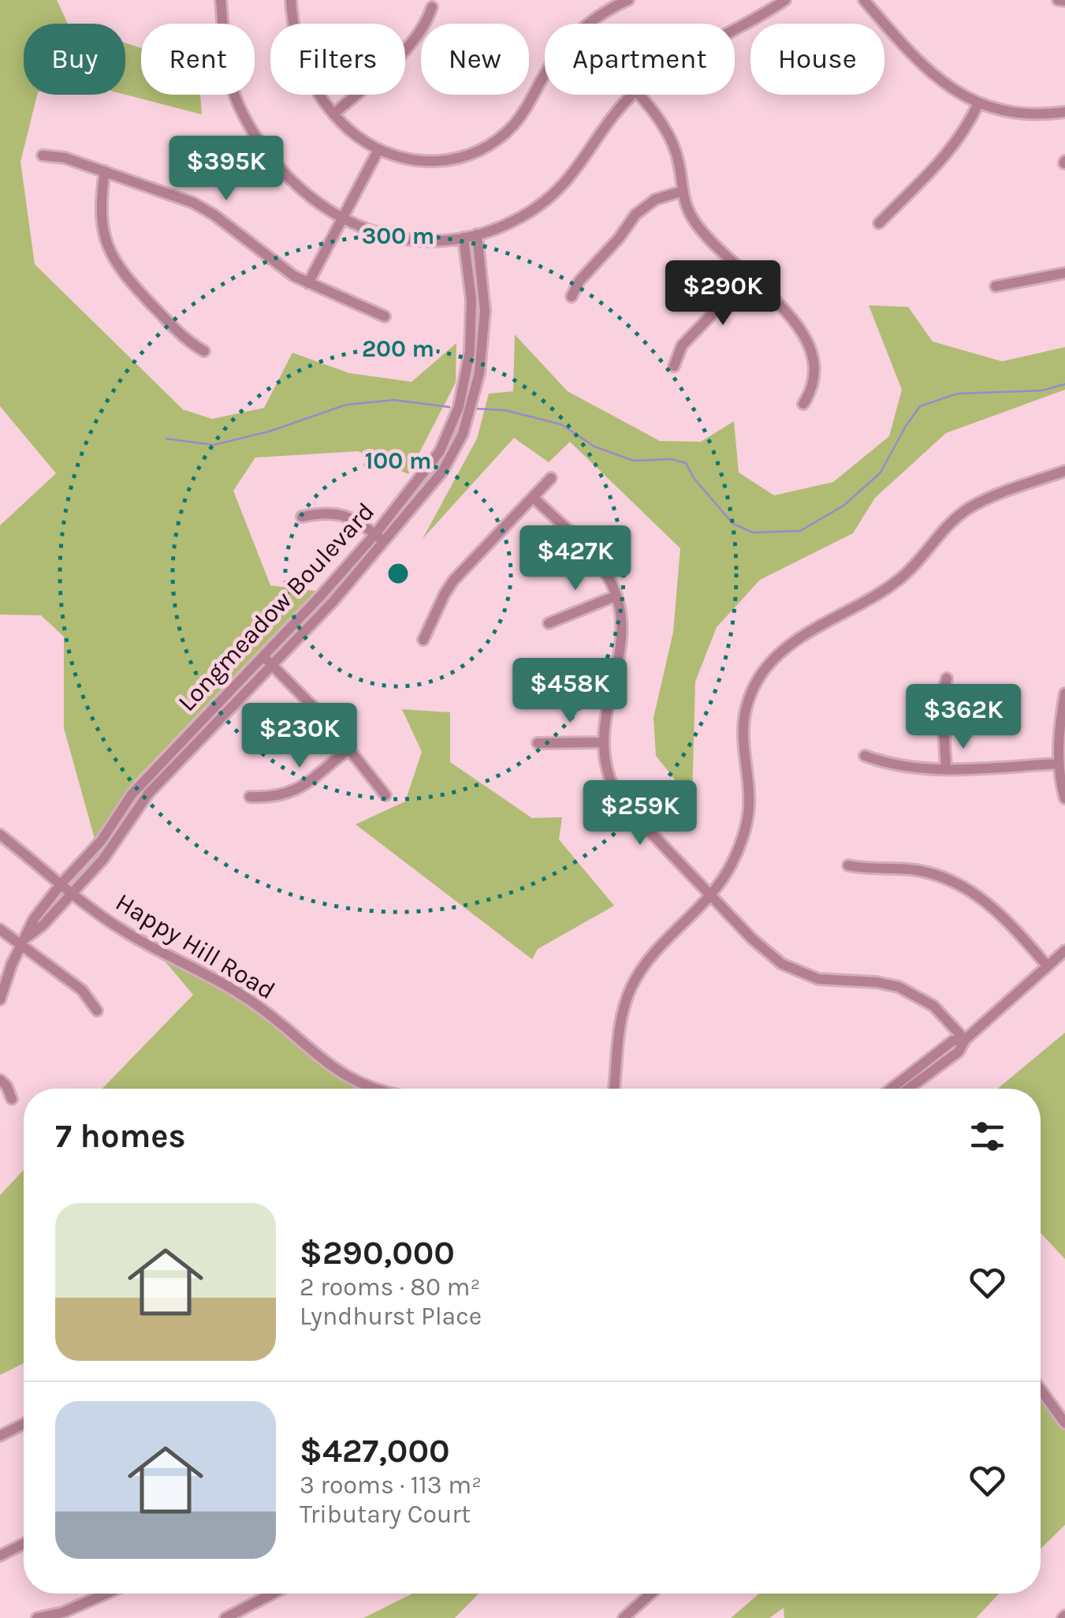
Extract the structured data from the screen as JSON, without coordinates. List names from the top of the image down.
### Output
{
  "streets": {
    "street": ["Longmeadow Boulevard", "Happy Hill Road"]
  },
  "crossings": [
    ["Longmeadow Boulevard", "Happy Hill Road"]
  ],
  "page": {
    "chip": [
      "Buy",
      "Rent",
      "Filters",
      "New",
      "Apartment",
      "House"
    ],
    "price": [
      "$395K",
      "$290K",
      "$427K",
      "$458K",
      "$362K",
      "$230K",
      "$259K"
    ],
    "heading": "7 homes",
    "list": [
      {
        "name": "$290,000",
        "note": "2 rooms · 80 m² · Lyndhurst Place"
      },
      {
        "name": "$427,000",
        "note": "3 rooms · 113 m² · Tributary Court"
      }
    ]
  },
  "rings": ["300 m", "200 m", "100 m"]
}
